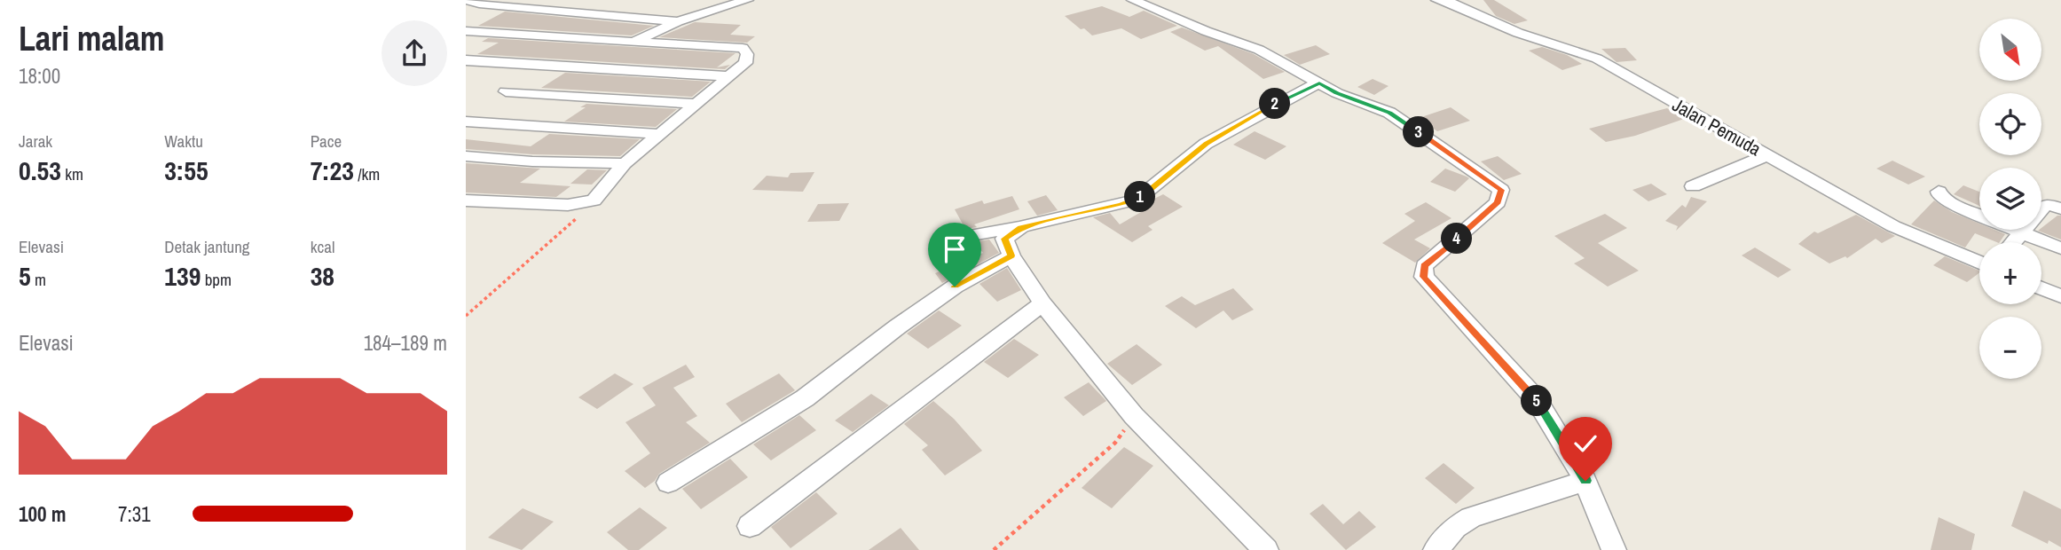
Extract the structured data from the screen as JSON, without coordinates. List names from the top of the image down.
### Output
{
  "streets": {
    "street": ["Jalan Pemuda"]
  },
  "north": "bottom right",
  "page": {
    "heading": ["Lari malam", "18:00"],
    "map_buttons": ["+", "−"],
    "pins": [
      "2",
      "3",
      "1",
      "4",
      "5"
    ],
    "stats": [
      ["Jarak", "0.53 km"],
      ["Waktu", "3:55"],
      ["Pace", "7:23 /km"],
      ["Elevasi", "5 m"],
      ["Detak jantung", "139 bpm"],
      ["kcal", "38"]
    ],
    "chart": ["Elevasi", "184–189 m"],
    "list": [
      {
        "name": "100 m",
        "note": "7:31"
      }
    ]
  }
}
